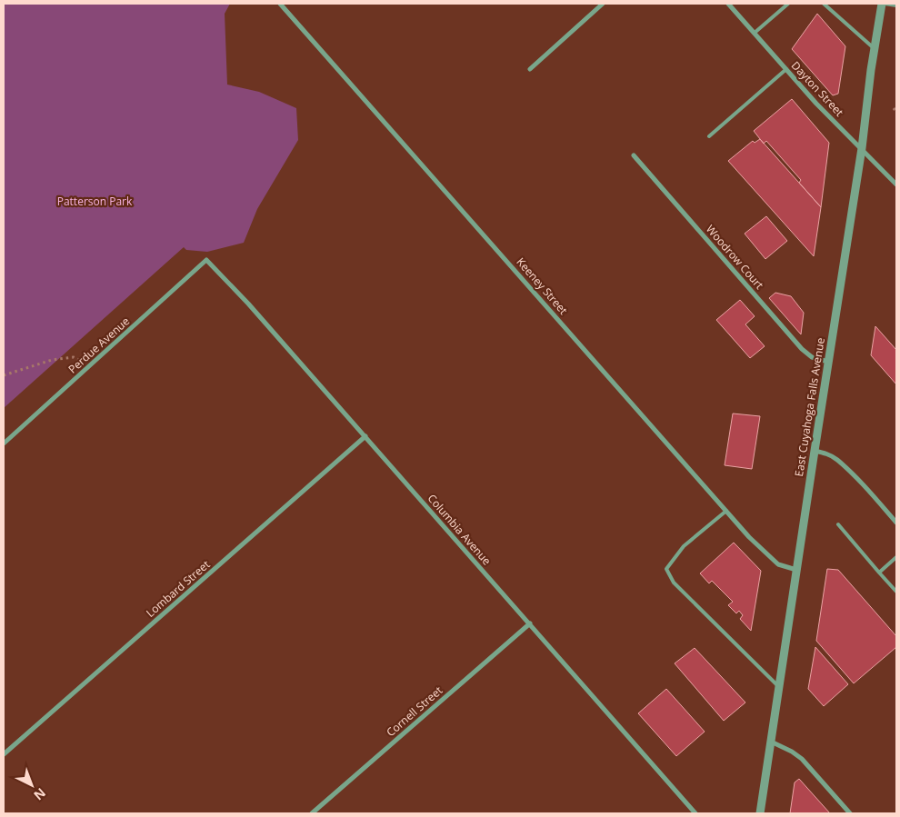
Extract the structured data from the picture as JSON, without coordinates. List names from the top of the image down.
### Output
{
  "streets": {
    "street": [
      "Dayton Street",
      "Woodrow Court",
      "Keeney Street",
      "Perdue Avenue",
      "East Cuyahoga Falls Avenue",
      "Columbia Avenue",
      "Lombard Street",
      "Cornell Street"
    ]
  },
  "crossings": [
    ["Dayton Street", "East Cuyahoga Falls Avenue"],
    ["Woodrow Court", "East Cuyahoga Falls Avenue"],
    ["Keeney Street", "East Cuyahoga Falls Avenue"],
    ["Perdue Avenue", "Columbia Avenue"],
    ["Columbia Avenue", "Lombard Street"],
    ["Columbia Avenue", "Cornell Street"]
  ],
  "parks": ["Patterson Park"],
  "north": "bottom right"
}
